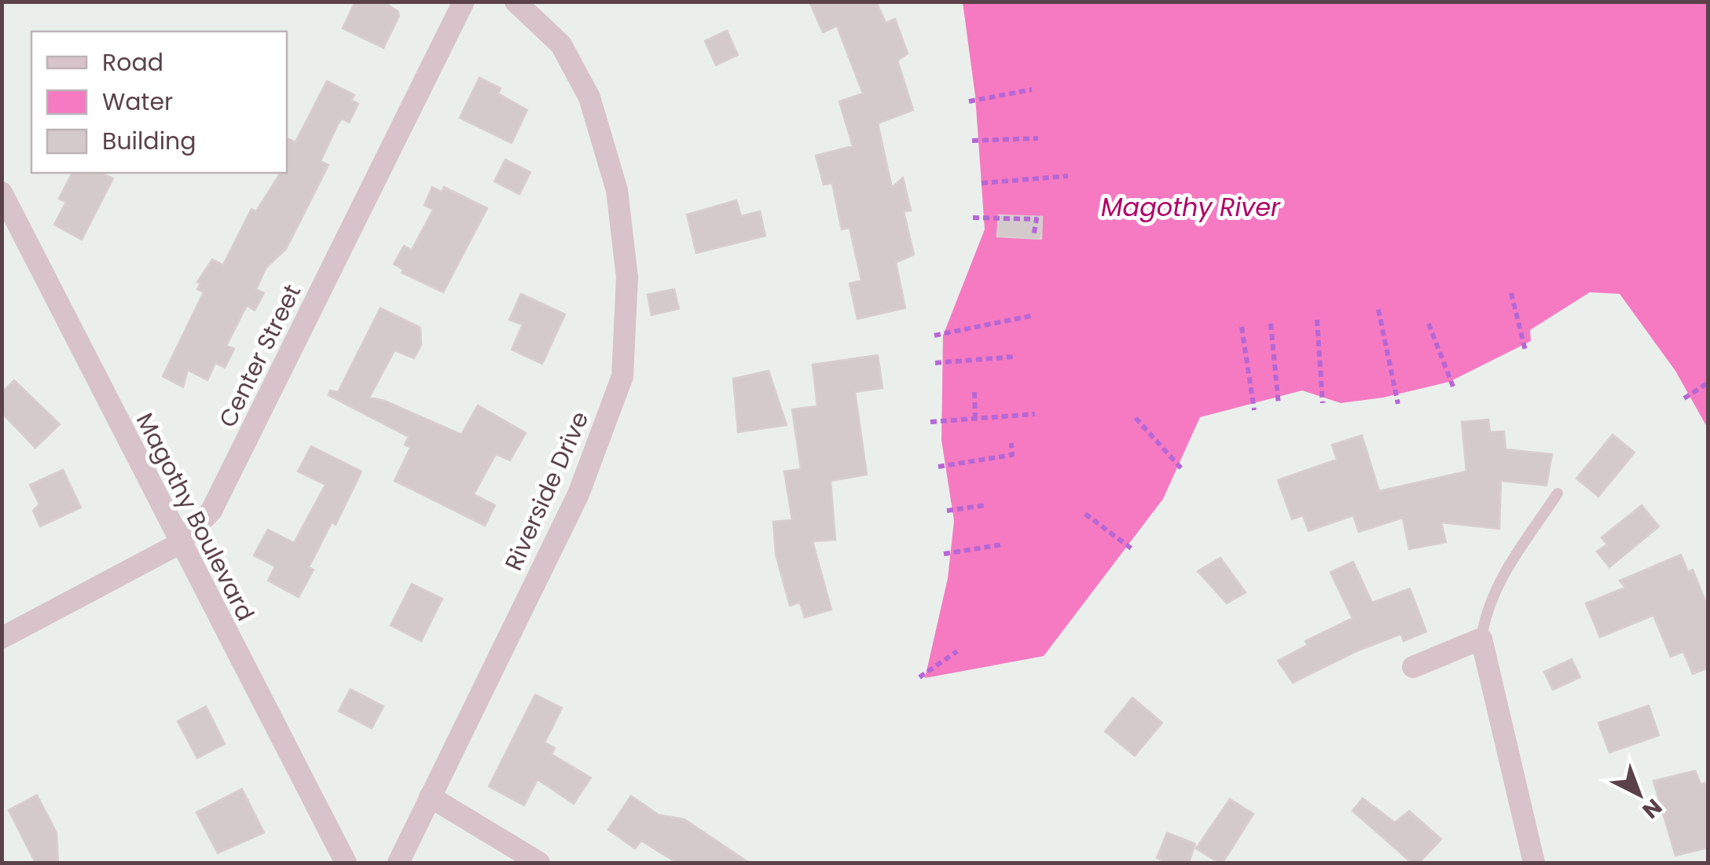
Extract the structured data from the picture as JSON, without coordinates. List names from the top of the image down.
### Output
{
  "streets": {
    "street": ["Center Street", "Riverside Drive", "Magothy Boulevard"]
  },
  "crossings": [
    ["Center Street", "Magothy Boulevard"]
  ],
  "water": ["Magothy River"],
  "legend": ["Road", "Water", "Building"],
  "north": "bottom right"
}
